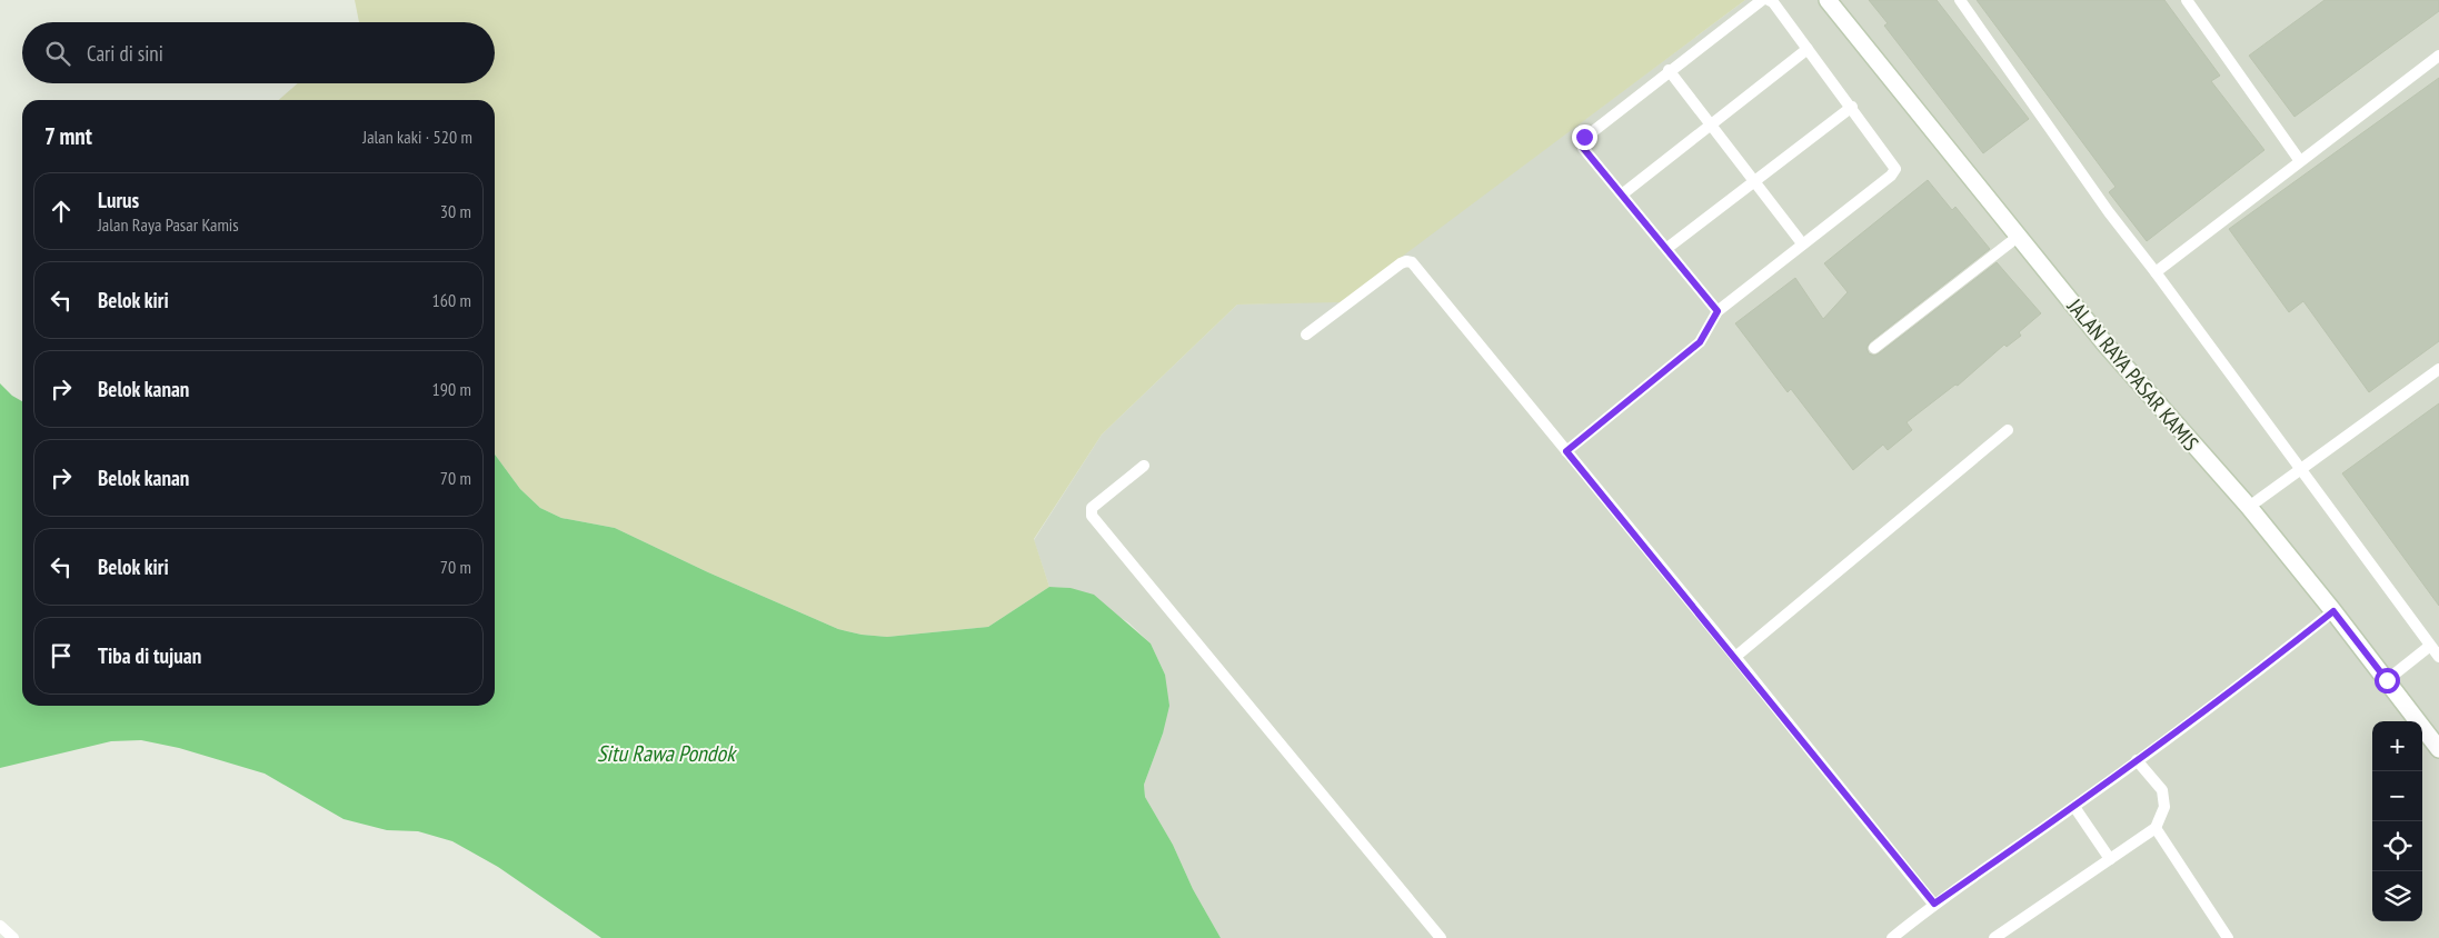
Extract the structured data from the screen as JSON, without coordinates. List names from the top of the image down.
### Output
{
  "streets": {
    "main road": ["JALAN RAYA PASAR KAMIS"]
  },
  "water": ["Situ Rawa Pondok"],
  "page": {
    "search": "Cari di sini",
    "heading": ["7 mnt", "Jalan kaki · 520 m"],
    "list": [
      ["Lurus", "Jalan Raya Pasar Kamis", "30 m"],
      ["Belok kiri", "160 m"],
      ["Belok kanan", "190 m"],
      ["Belok kanan", "70 m"],
      ["Belok kiri", "70 m"],
      "Tiba di tujuan"
    ],
    "map_buttons": ["+", "−"]
  }
}
